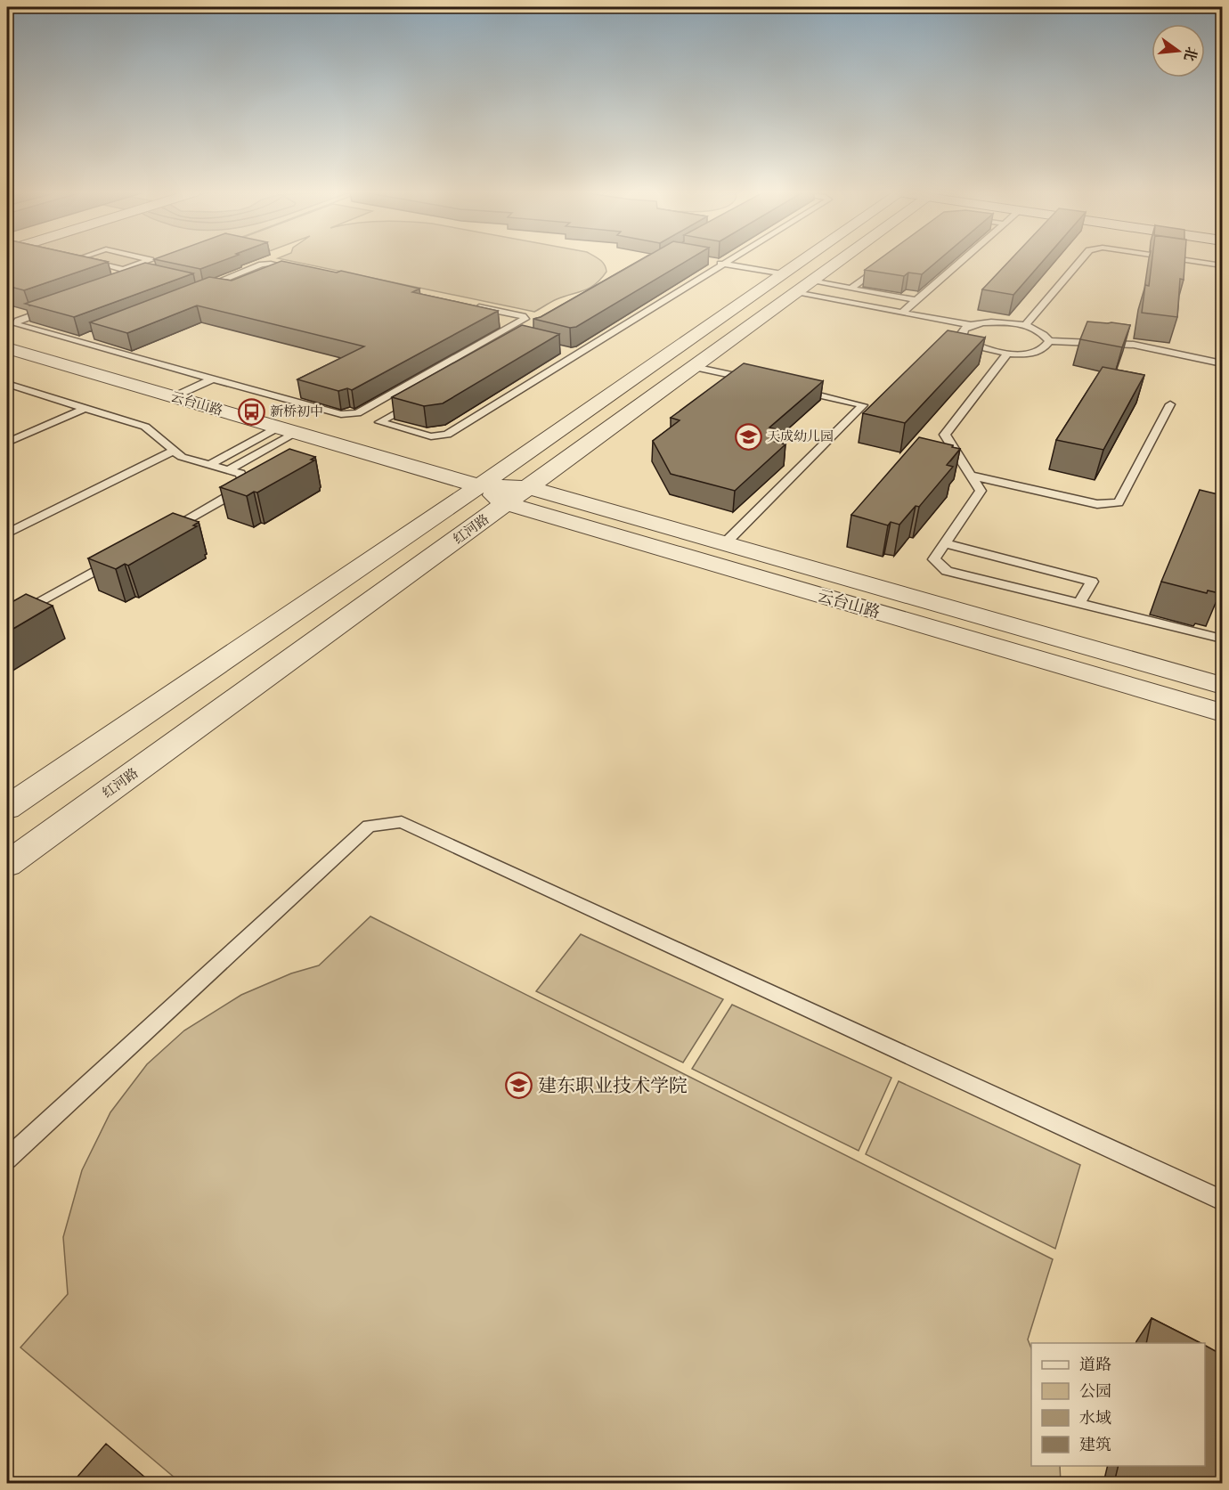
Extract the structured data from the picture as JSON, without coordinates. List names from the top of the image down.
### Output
{
  "streets": {
    "street": ["云台山路", "红河路"]
  },
  "crossings": [
    ["云台山路", "红河路"]
  ],
  "places": {
    "bus stop": ["新桥初中"],
    "school or university": ["天成幼儿园", "建东职业技术学院"]
  },
  "legend": [
    "道路",
    "公园",
    "水域",
    "建筑"
  ],
  "north": "right"
}
